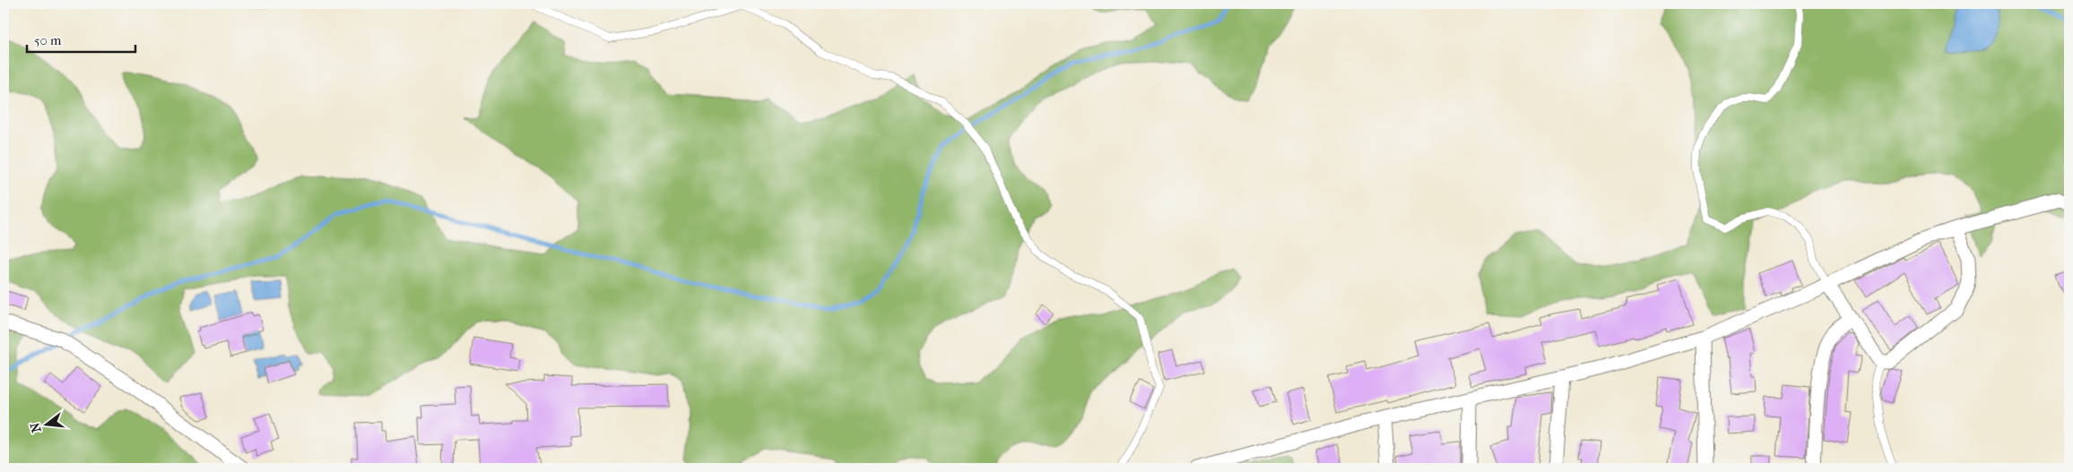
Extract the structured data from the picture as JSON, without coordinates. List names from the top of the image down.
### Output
{
  "scale_bar": "50 m",
  "north": "left"
}
